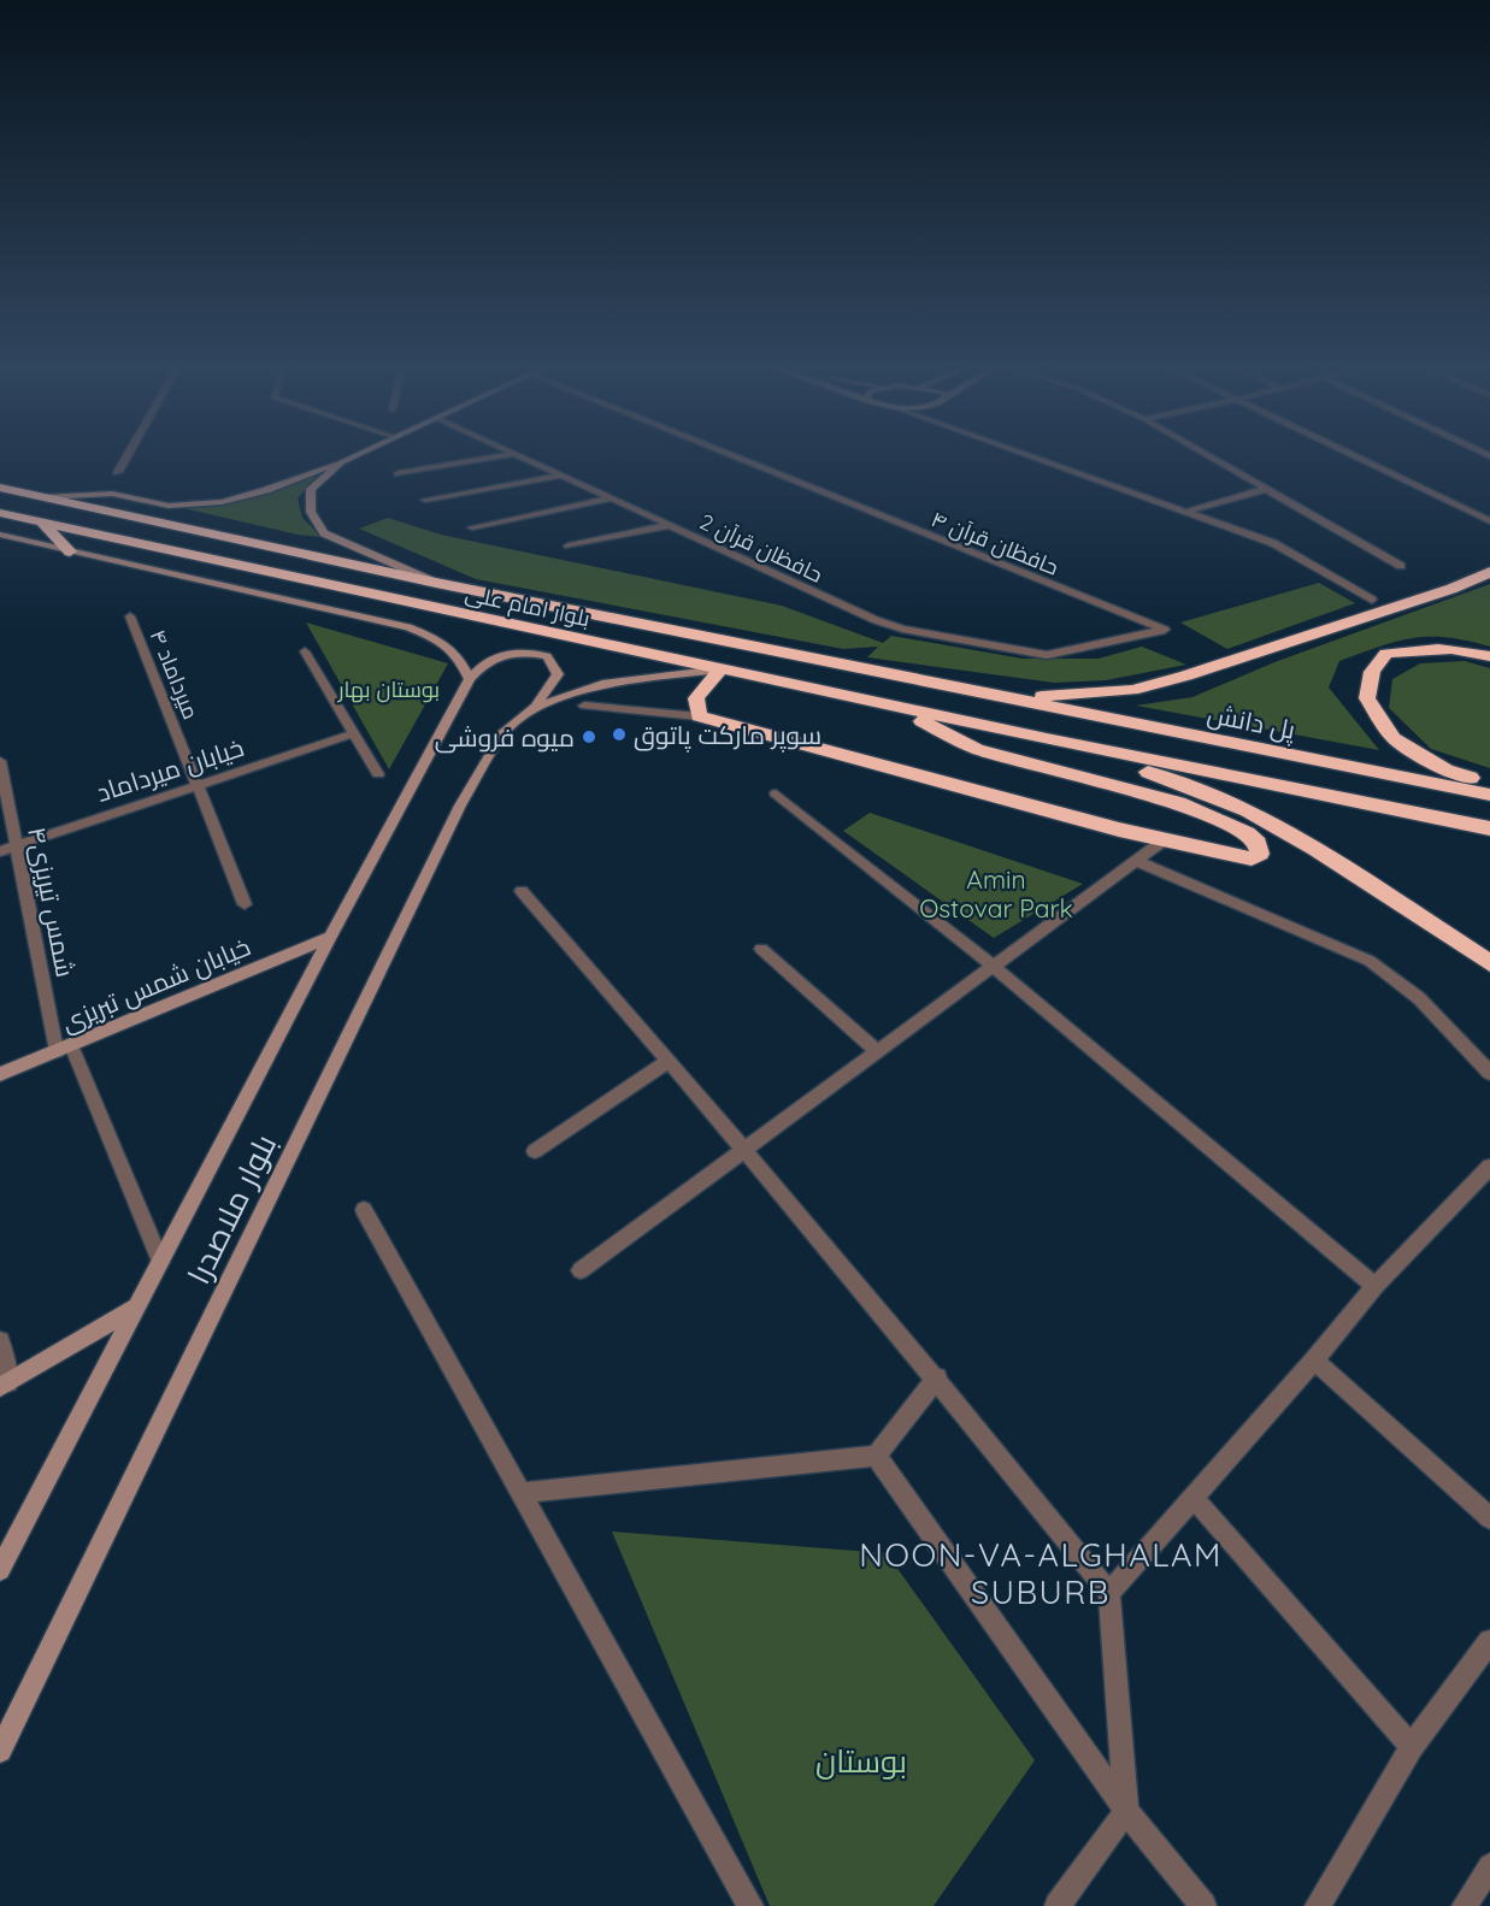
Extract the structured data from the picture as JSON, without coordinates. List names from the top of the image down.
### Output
{
  "streets": {
    "highway": ["بلوار امام علی", "پل دانش"],
    "street": [
      "حافظان قرآن ۴",
      "حافظان قرآن 2",
      "میرداماد ۴",
      "خیابان میرداماد",
      "شمس تیریزی۴",
      "خیابان شمس تبریزی",
      "بلوار ملاصدرا"
    ]
  },
  "crossings": [
    ["حافظان قرآن ۴", "حافظان قرآن 2"],
    ["بلوار امام علی", "پل دانش"],
    ["میرداماد ۴", "خیابان میرداماد"],
    ["خیابان میرداماد", "شمس تیریزی۴"],
    ["شمس تیریزی۴", "خیابان شمس تبریزی"],
    ["شمس تیریزی۴", "بلوار ملاصدرا"],
    ["خیابان شمس تبریزی", "بلوار ملاصدرا"]
  ],
  "districts": ["NOON-VA-ALGHALAM SUBURB"],
  "parks": ["بوستان بهار", "Amin Ostovar Park", "بوستان"],
  "places": ["سوپر مارکت پاتوق", "میوه فروشی"]
}
